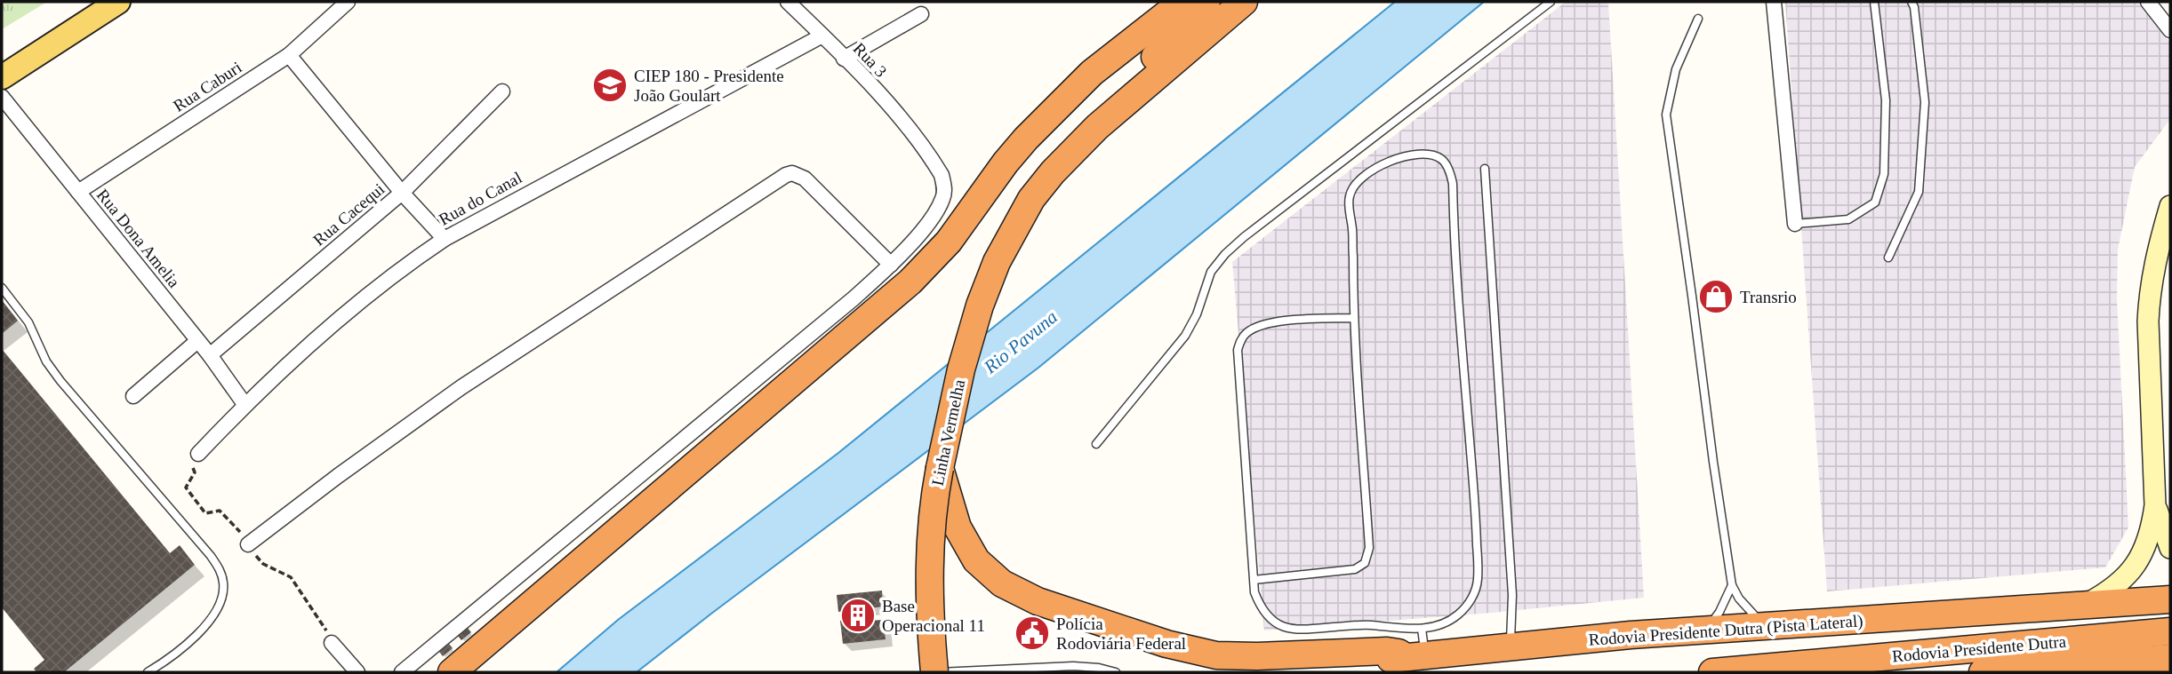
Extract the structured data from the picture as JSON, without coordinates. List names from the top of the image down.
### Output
{
  "streets": {
    "highway": ["Linha Vermelha", "Rodovia Presidente Dutra (Pista Lateral)", "Rodovia Presidente Dutra"],
    "street": [
      "Rua 3",
      "Rua Caburi",
      "Rua do Canal",
      "Rua Cacequi",
      "Rua Dona Amelia"
    ]
  },
  "crossings": [
    ["Rua 3", "Rua do Canal"],
    ["Rua Caburi", "Rua Dona Amelia"],
    ["Rua do Canal", "Rua Dona Amelia"],
    ["Rua Cacequi", "Rua Dona Amelia"]
  ],
  "water": ["Rio Pavuna"],
  "places": {
    "school or university": ["CIEP 180 - Presidente João Goulart"],
    "shop": ["Transrio"],
    "building": ["Base Operacional 11"],
    "public building": ["Polícia Rodoviária Federal"]
  }
}
